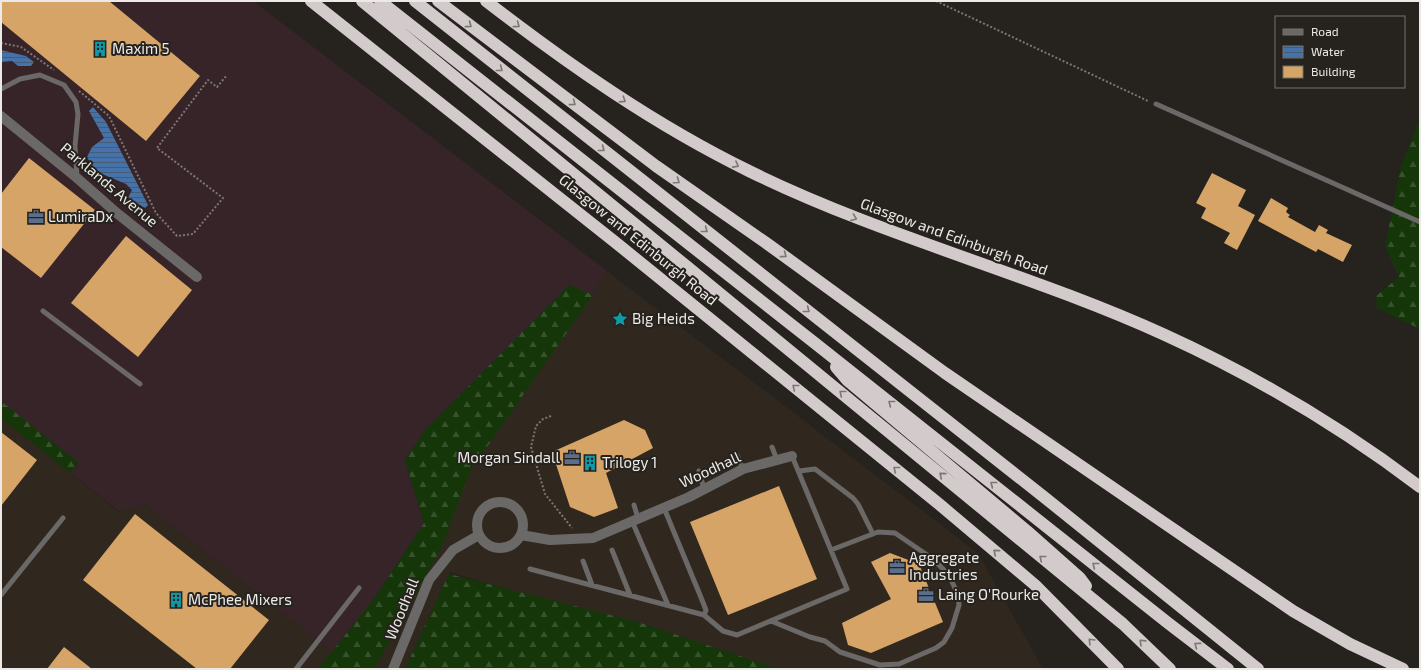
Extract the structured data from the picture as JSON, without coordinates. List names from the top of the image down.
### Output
{
  "streets": {
    "highway": ["Glasgow and Edinburgh Road"],
    "street": ["Parklands Avenue", "Woodhall"]
  },
  "places": {
    "building": ["Maxim 5", "Trilogy 1", "McPhee Mixers"],
    "office": [
      "LumiraDx",
      "Morgan Sindall",
      "Aggregate Industries",
      "Laing O'Rourke"
    ],
    "place": ["Big Heids"]
  },
  "legend": ["Road", "Water", "Building"]
}
